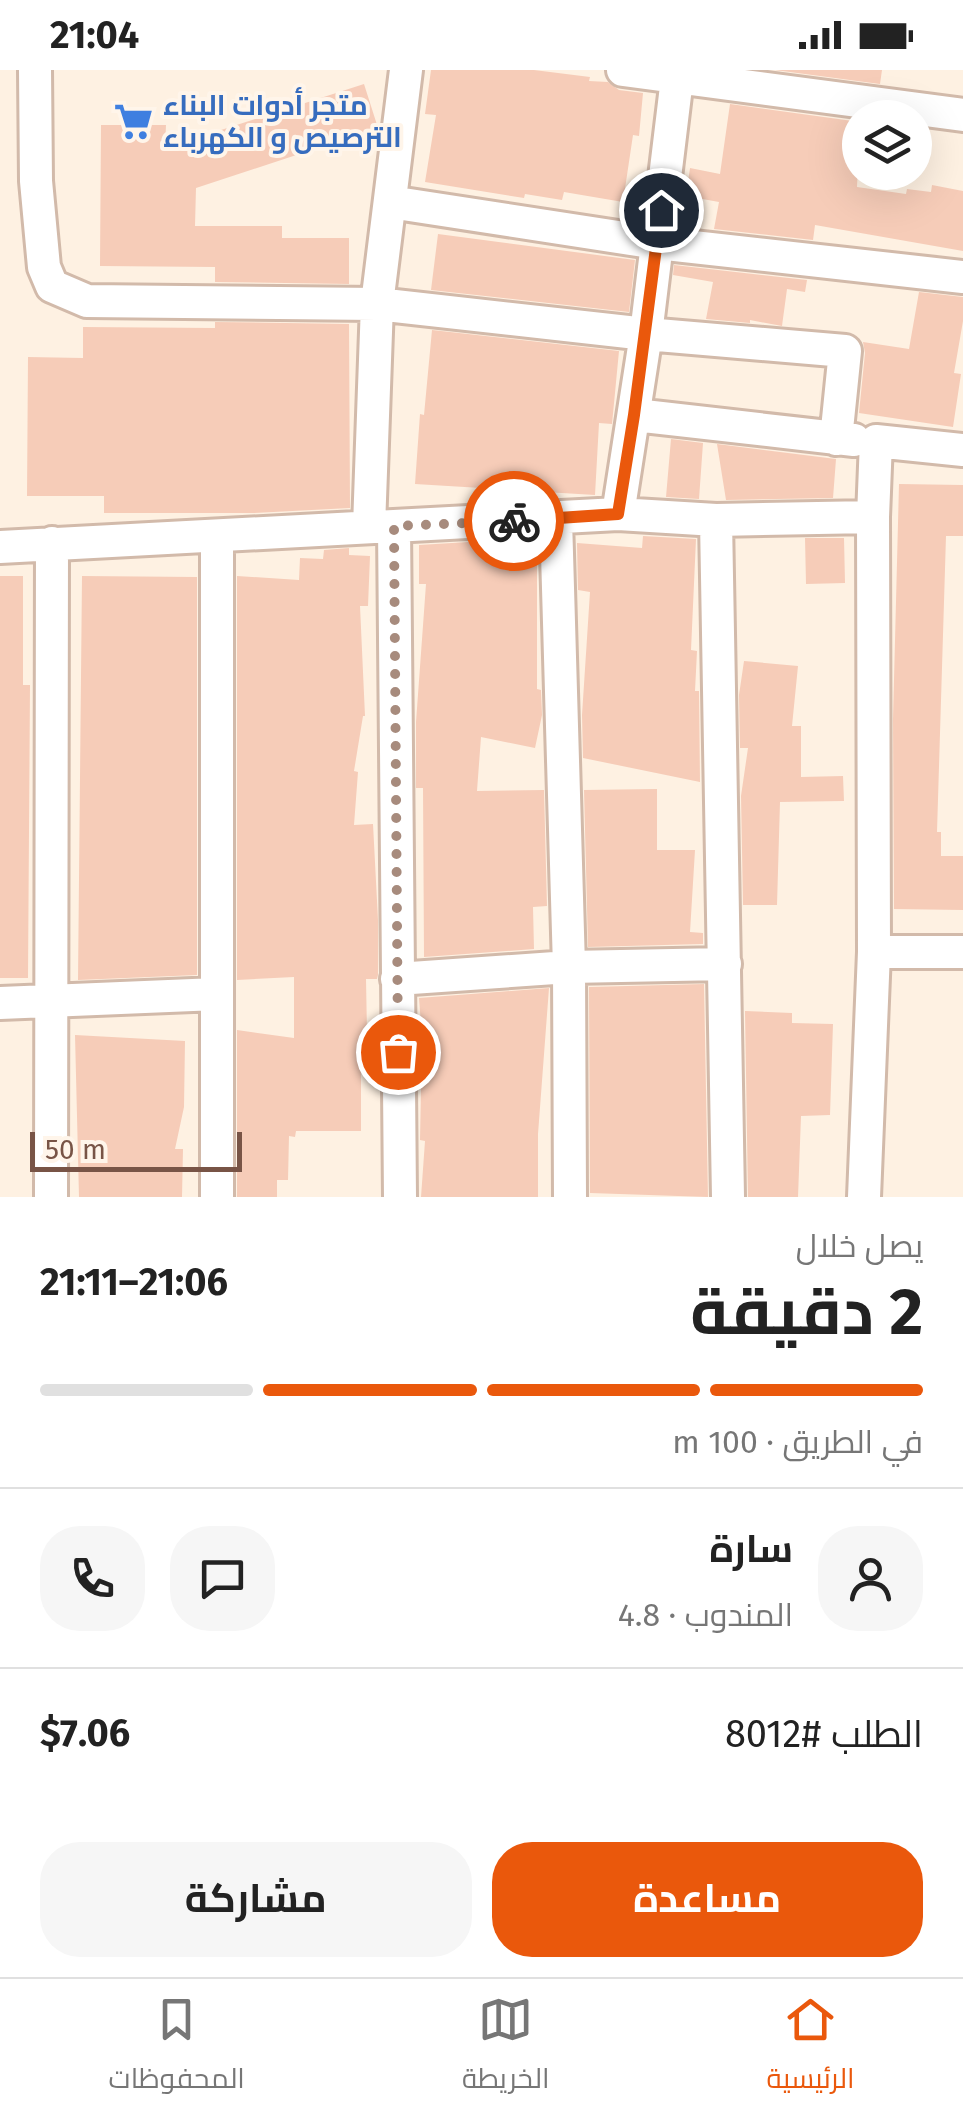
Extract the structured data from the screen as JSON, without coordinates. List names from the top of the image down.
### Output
{
  "places": {
    "supermarket": ["متجر أدوات البناء الترصيص و الكهرباء"]
  },
  "scale_bar": "50 m",
  "page": {
    "status": "21:04",
    "scale": "50 m",
    "heading": ["2 دقيقة", "يصل خلال", "21:06–21:11"],
    "panel": [
      "سارة",
      "المندوب · 4.8",
      "الطلب #8012",
      "$7.06"
    ],
    "bar": "في الطريق · 100 m",
    "buttons": ["مساعدة", "مشاركة"],
    "tabs": ["الرئيسية", "الخريطة", "المحفوظات"]
  }
}
